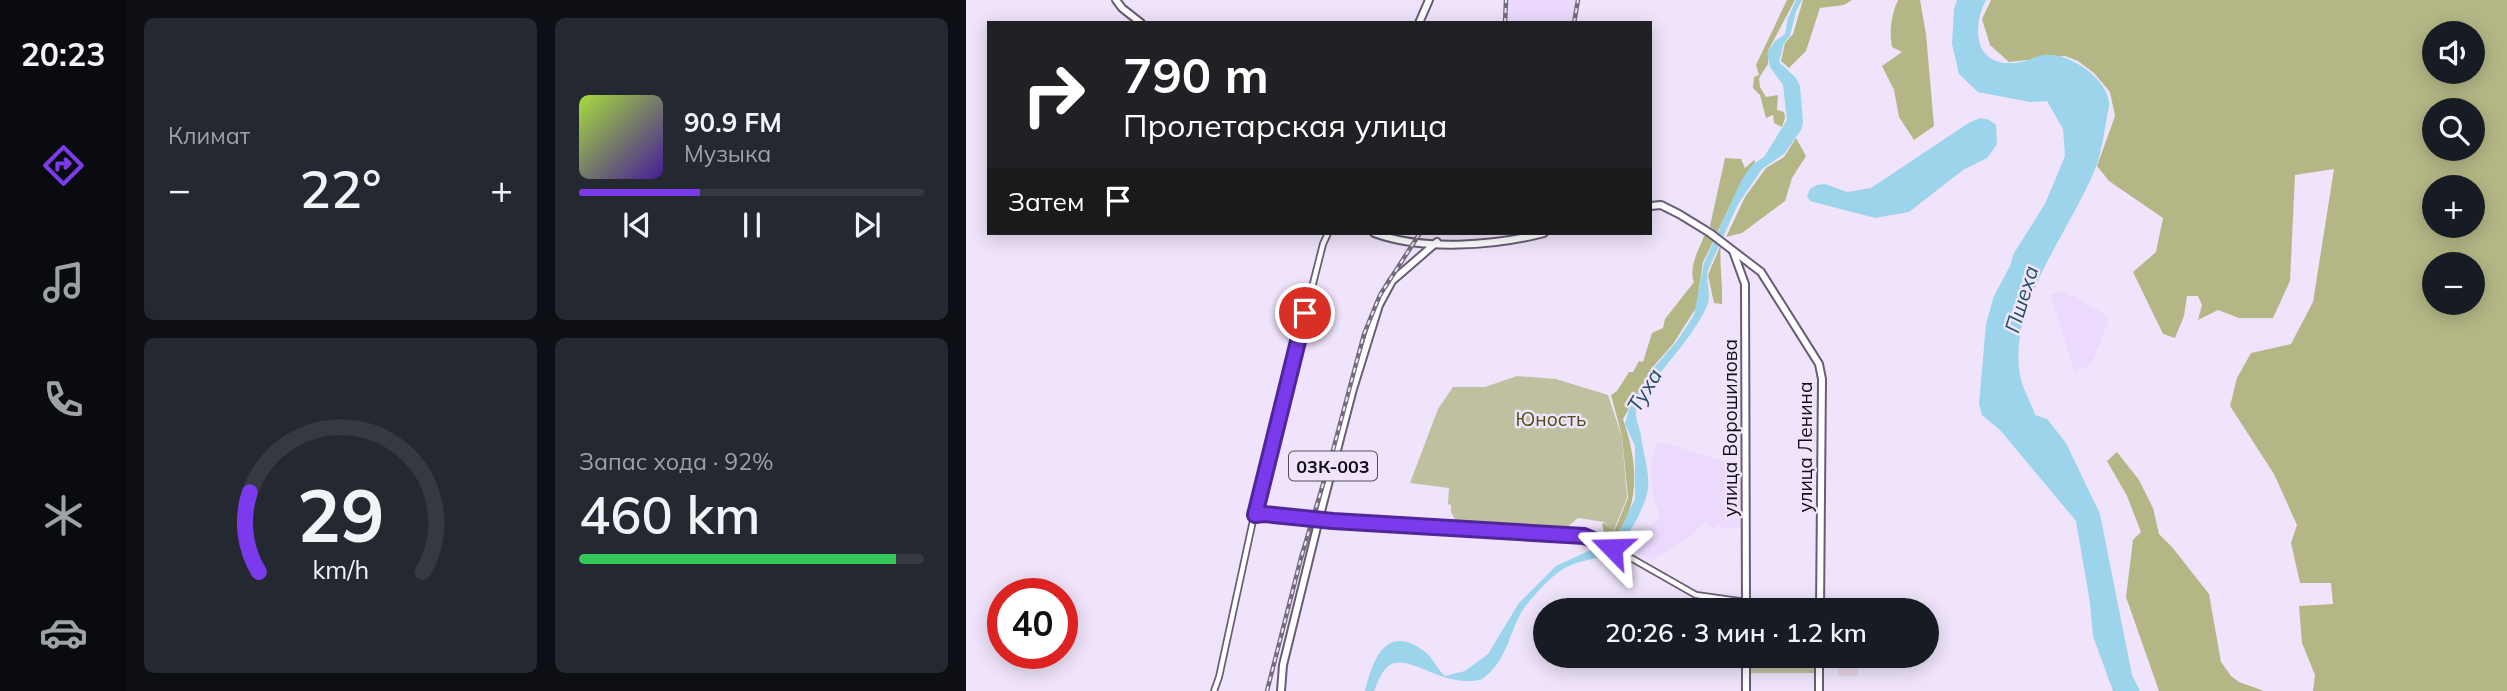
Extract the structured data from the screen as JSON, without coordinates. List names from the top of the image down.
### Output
{
  "streets": {
    "main road": ["улица Ворошилова", "улица Ленина", "03К-003"]
  },
  "crossings": [
    ["улица Ворошилова", "улица Ленина"]
  ],
  "water": ["Пшеха", "Туха"],
  "parks": ["Юность"],
  "page": {
    "tabs": "20:23",
    "tile": [
      "Климат",
      ["Запас хода · 92%", "460 km"]
    ],
    "map_buttons": ["+", "−"],
    "turn": ["790 m", "Пролетарская улица"],
    "song": ["90.9 FM", "Музыка"],
    "heat": ["−", "22°", "+"],
    "then": "Затем",
    "limit": "40",
    "trip": "20:26 · 3 мин · 1.2 km",
    "gauge": ["29", "km/h"]
  }
}
